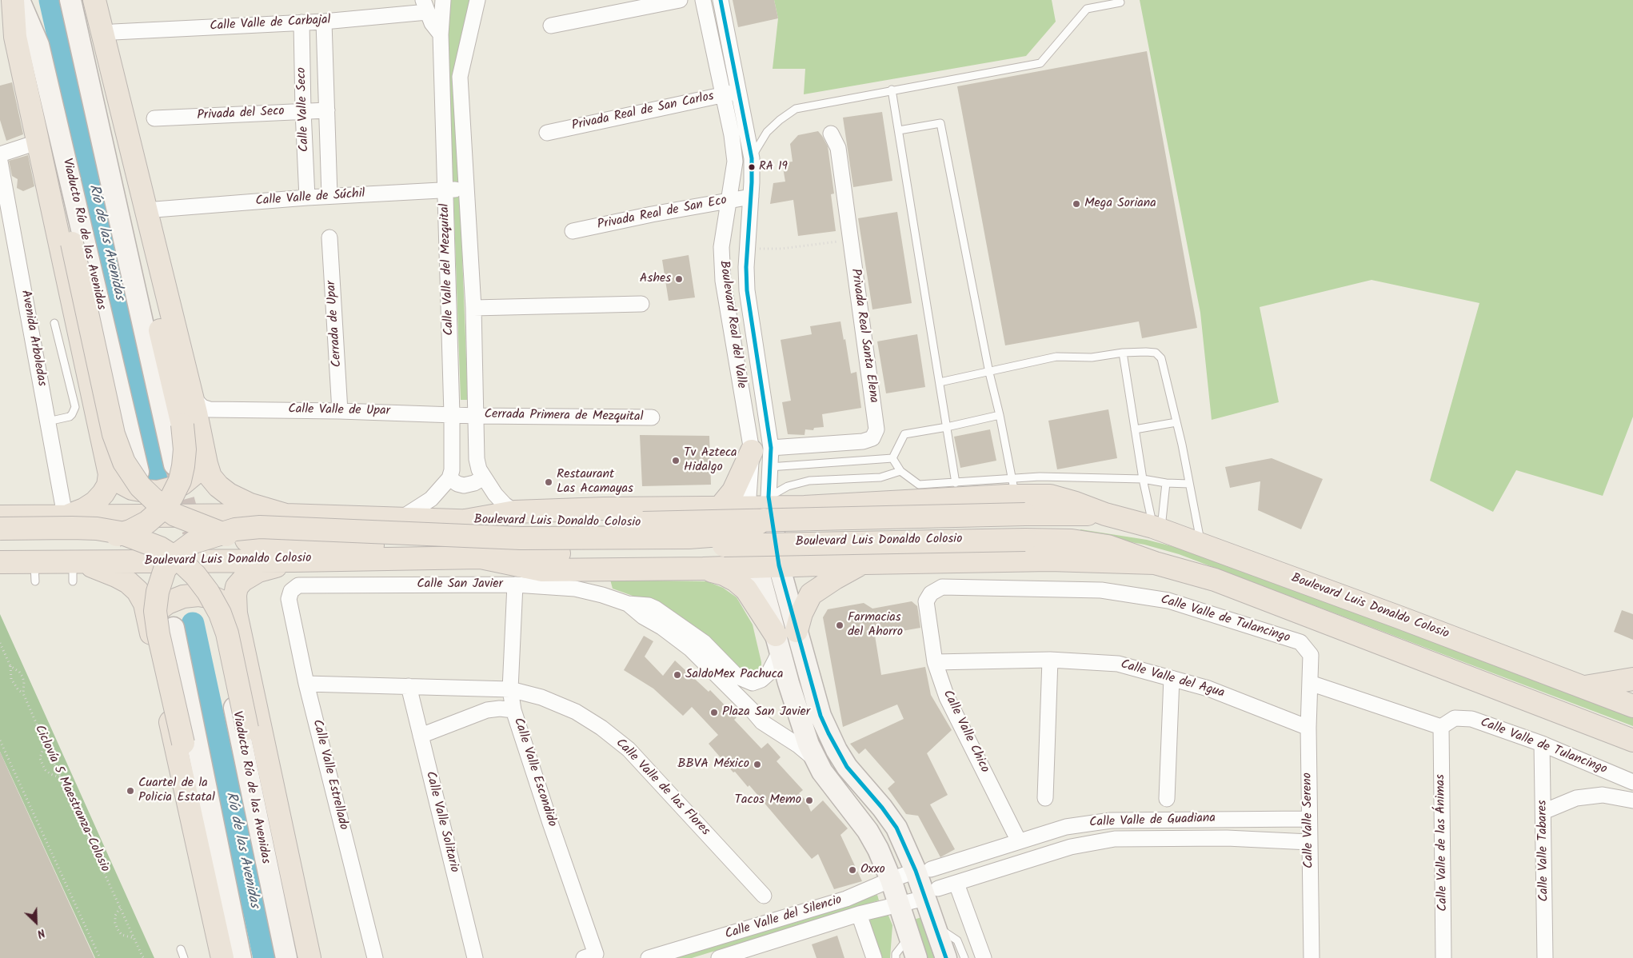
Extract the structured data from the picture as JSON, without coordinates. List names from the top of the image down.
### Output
{
  "streets": {
    "main road": ["Viaducto Río de las Avenidas", "Boulevard Luis Donaldo Colosio"],
    "street": [
      "Calle Valle de Carbajal",
      "Calle Valle Seco",
      "Privada Real de San Carlos",
      "Privada del Seco",
      "Calle Valle de Súchil",
      "Privada Real de San Eco",
      "Calle Valle del Mezquital",
      "Cerrada de Upar",
      "Boulevard Real del Valle",
      "Privada Real Santa Elena",
      "Avenida Arboledas",
      "Calle Valle de Upar",
      "Cerrada Primera de Mezquital",
      "Calle San Javier",
      "Calle Valle de Tulancingo",
      "Calle Valle del Agua",
      "Calle Valle Chico",
      "Calle Valle Escondido",
      "Calle Valle Estrellado",
      "Calle Valle de las Flores",
      "Calle Valle Sereno",
      "Calle Valle de Guadiana",
      "Calle Valle Solitario",
      "Calle Valle de las Ánimas",
      "Calle Valle Tabares",
      "Calle Valle del Silencio"
    ],
    "path": ["Ciclovía 5 Maestranza-Colosio"]
  },
  "crossings": [
    ["Calle Valle de Carbajal", "Calle Valle Seco"],
    ["Calle Valle Seco", "Privada del Seco"],
    ["Calle Valle Seco", "Calle Valle de Súchil"],
    ["Privada Real de San Carlos", "Boulevard Real del Valle"],
    ["Calle Valle de Súchil", "Calle Valle del Mezquital"],
    ["Calle Valle de Súchil", "Calle Valle de Upar"],
    ["Privada Real de San Eco", "Boulevard Real del Valle"],
    ["Calle Valle del Mezquital", "Calle Valle de Upar"],
    ["Calle Valle del Mezquital", "Cerrada Primera de Mezquital"],
    ["Calle Valle del Mezquital", "Boulevard Luis Donaldo Colosio"],
    ["Cerrada de Upar", "Calle Valle de Upar"],
    ["Boulevard Real del Valle", "Privada Real Santa Elena"],
    ["Boulevard Real del Valle", "Boulevard Luis Donaldo Colosio"],
    ["Avenida Arboledas", "Boulevard Luis Donaldo Colosio"],
    ["Calle Valle de Upar", "Cerrada Primera de Mezquital"],
    ["Calle San Javier", "Calle Valle Escondido"],
    ["Calle San Javier", "Calle Valle Estrellado"],
    ["Calle Valle de Tulancingo", "Calle Valle Chico"],
    ["Calle Valle de Tulancingo", "Calle Valle Sereno"],
    ["Calle Valle de Tulancingo", "Calle Valle de las Ánimas"],
    ["Calle Valle de Tulancingo", "Calle Valle Tabares"],
    ["Calle Valle del Agua", "Calle Valle Chico"],
    ["Calle Valle del Agua", "Calle Valle Sereno"],
    ["Calle Valle Chico", "Calle Valle de Guadiana"],
    ["Calle Valle Escondido", "Calle Valle de las Flores"],
    ["Calle Valle Estrellado", "Calle Valle de las Flores"],
    ["Calle Valle de las Flores", "Calle Valle Solitario"],
    ["Calle Valle Sereno", "Calle Valle de Guadiana"],
    ["Calle Valle de Guadiana", "Calle Valle del Silencio"]
  ],
  "water": ["Río de las Avenidas"],
  "places": [
    "RA 19",
    "Mega Soriana",
    "Ashes",
    "Tv Azteca Hidalgo",
    "Restaurant Las Acamayas",
    "Farmacias del Ahorro",
    "SaldoMex Pachuca",
    "Plaza San Javier",
    "BBVA México",
    "Cuartel de la Policia Estatal",
    "Tacos Memo",
    "Oxxo"
  ],
  "north": "bottom right"
}
